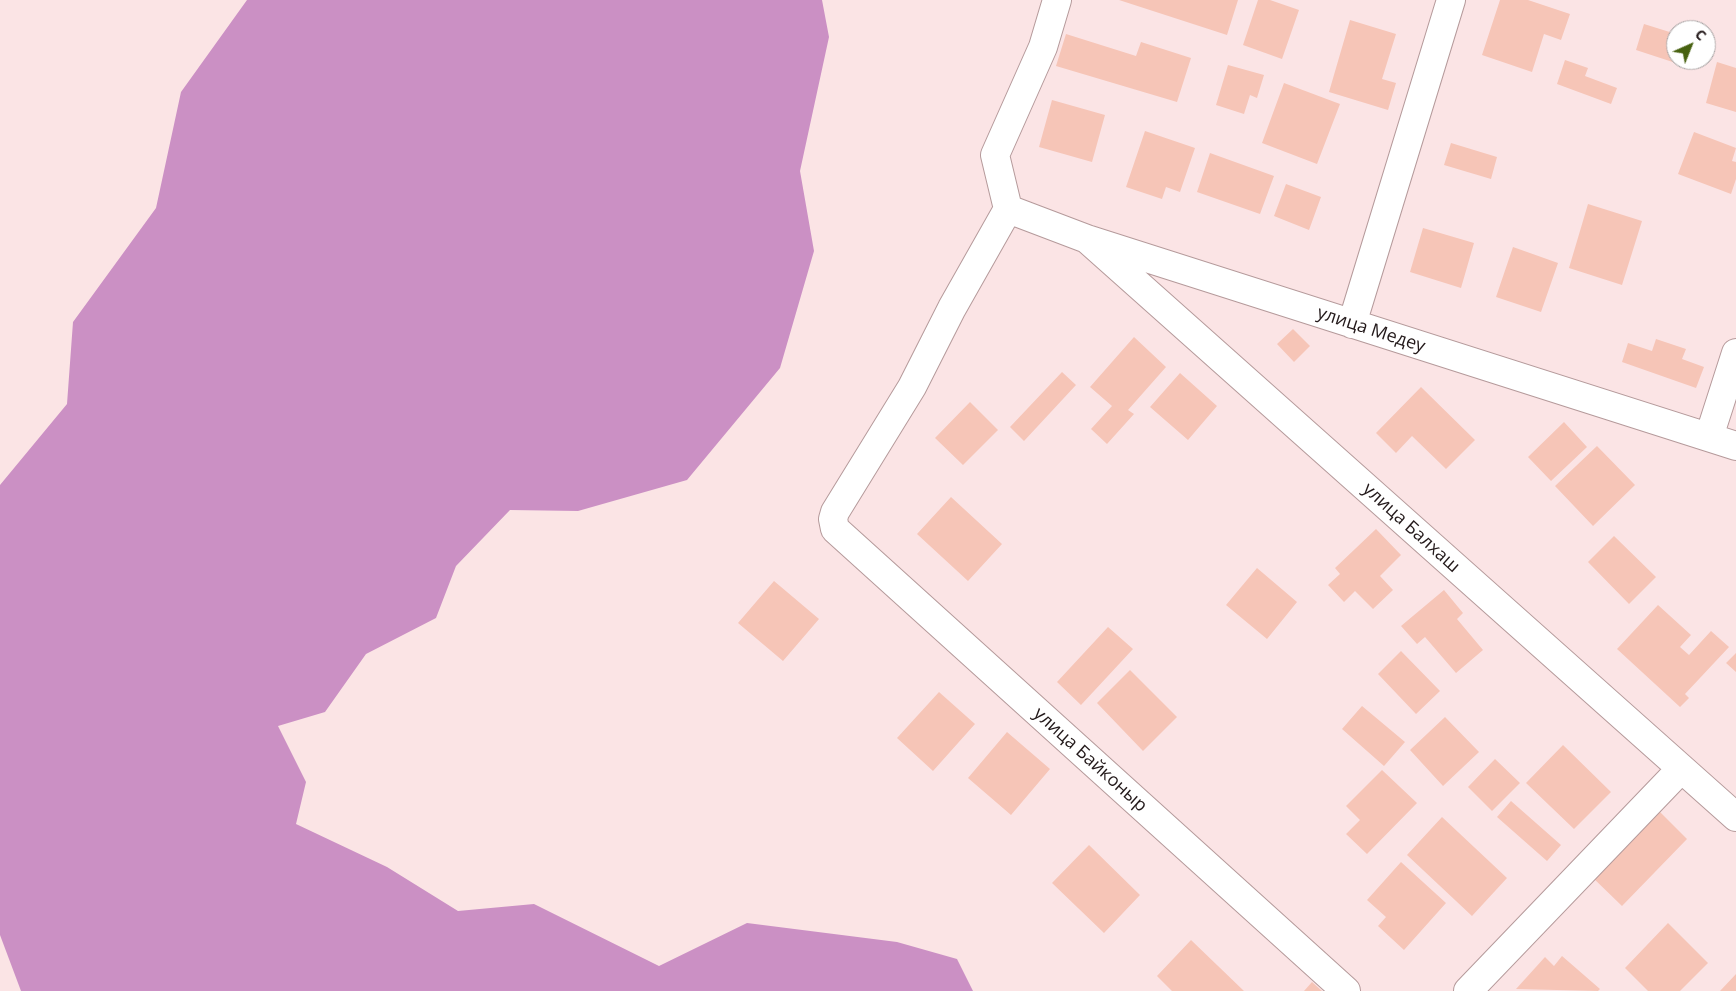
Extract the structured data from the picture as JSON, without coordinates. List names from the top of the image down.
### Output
{
  "streets": {
    "street": ["улица Медеу", "улица Балхаш", "улица Байконыр"]
  },
  "crossings": [
    ["улица Медеу", "улица Балхаш"],
    ["улица Медеу", "улица Байконыр"]
  ],
  "north": "top right"
}
